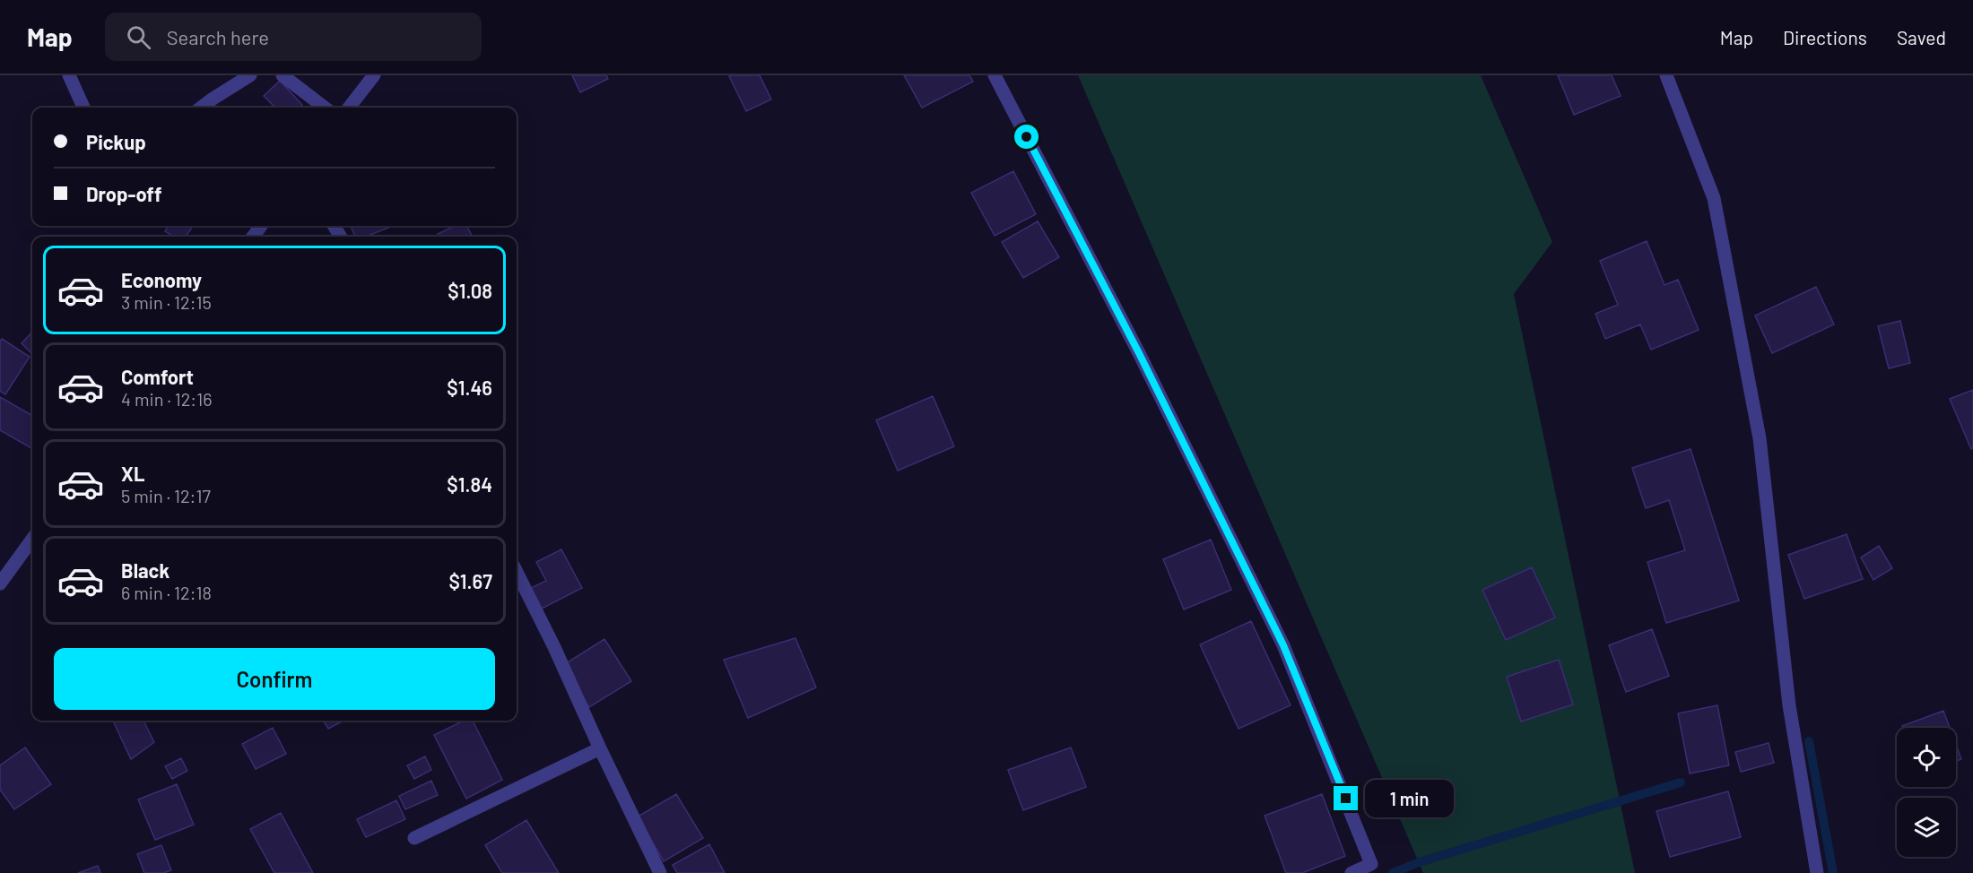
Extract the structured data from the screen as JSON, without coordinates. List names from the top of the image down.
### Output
{
  "page": {
    "header": "Map",
    "search": "Search here",
    "nav": ["Map", "Directions", "Saved"],
    "banner": ["Pickup", "Drop-off"],
    "list": [
      {
        "name": "Economy",
        "note": "3 min · 12:15",
        "value": "$1.08"
      },
      {
        "name": "Comfort",
        "note": "4 min · 12:16",
        "value": "$1.46"
      },
      {
        "name": "XL",
        "note": "5 min · 12:17",
        "value": "$1.84"
      },
      {
        "name": "Black",
        "note": "6 min · 12:18",
        "value": "$1.67"
      }
    ],
    "buttons": "Confirm",
    "bubble": "1 min"
  }
}
